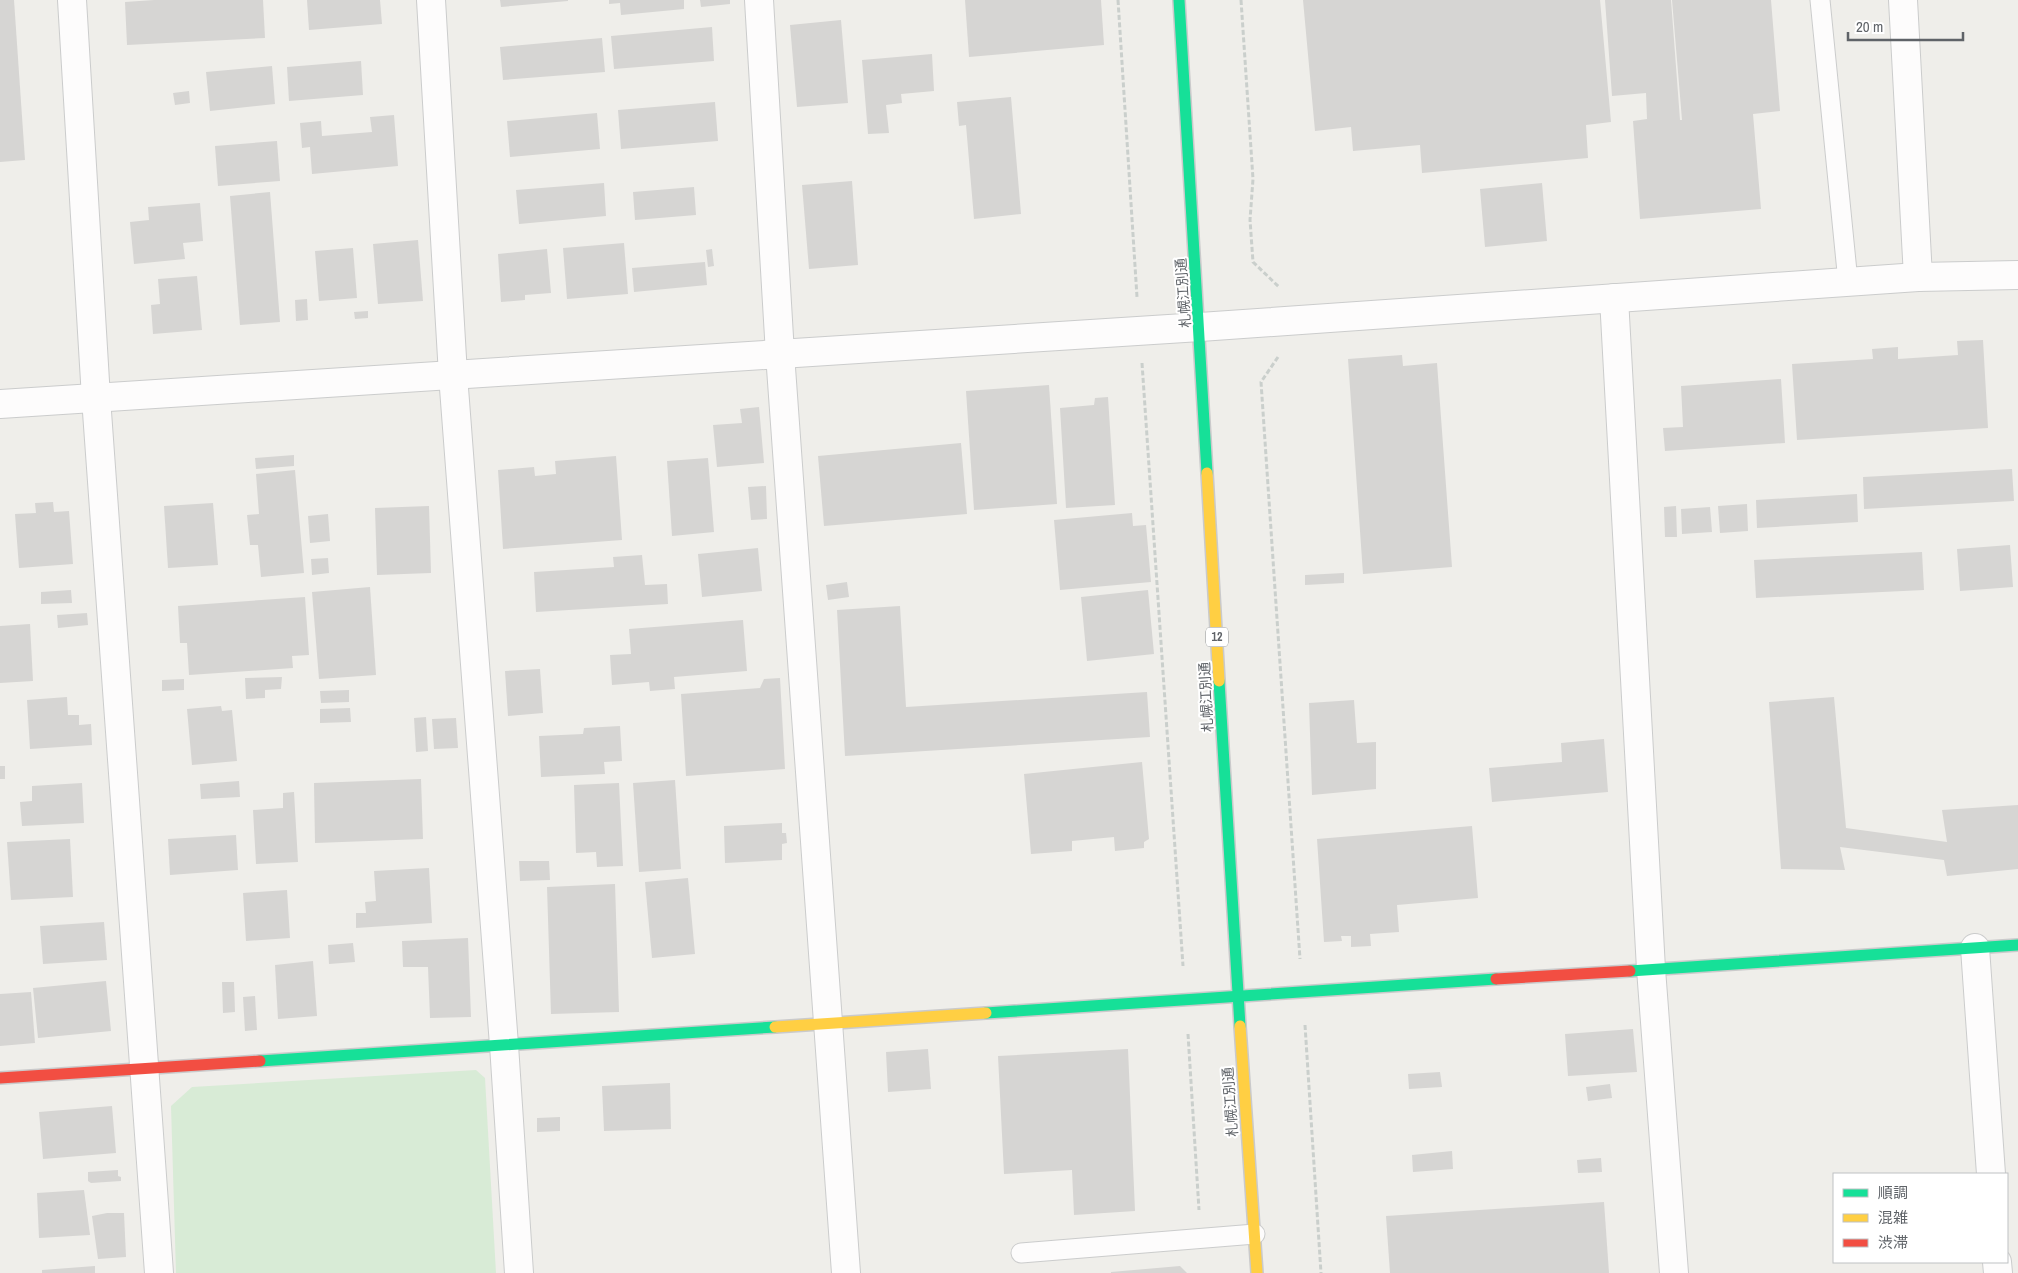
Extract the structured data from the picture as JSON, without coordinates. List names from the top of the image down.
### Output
{
  "streets": {
    "main road": ["札幌江別通", "12"]
  },
  "legend": ["順調", "混雑", "渋滞"],
  "scale_bar": "20 m"
}
